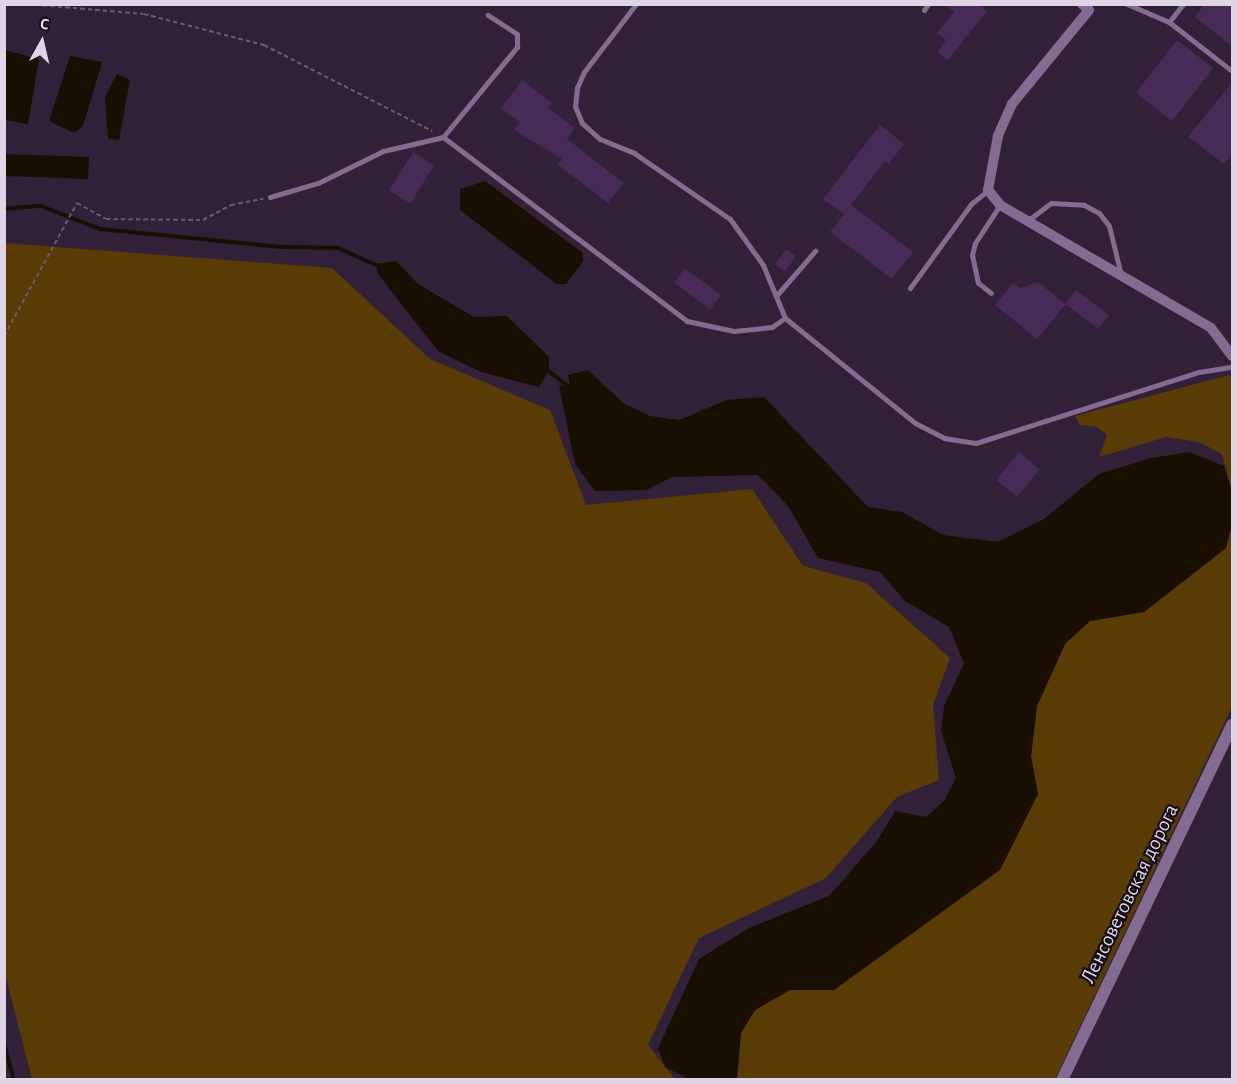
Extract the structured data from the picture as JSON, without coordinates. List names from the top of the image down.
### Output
{
  "streets": {
    "street": ["Ленсоветовская дорога"]
  },
  "north": "top"
}
